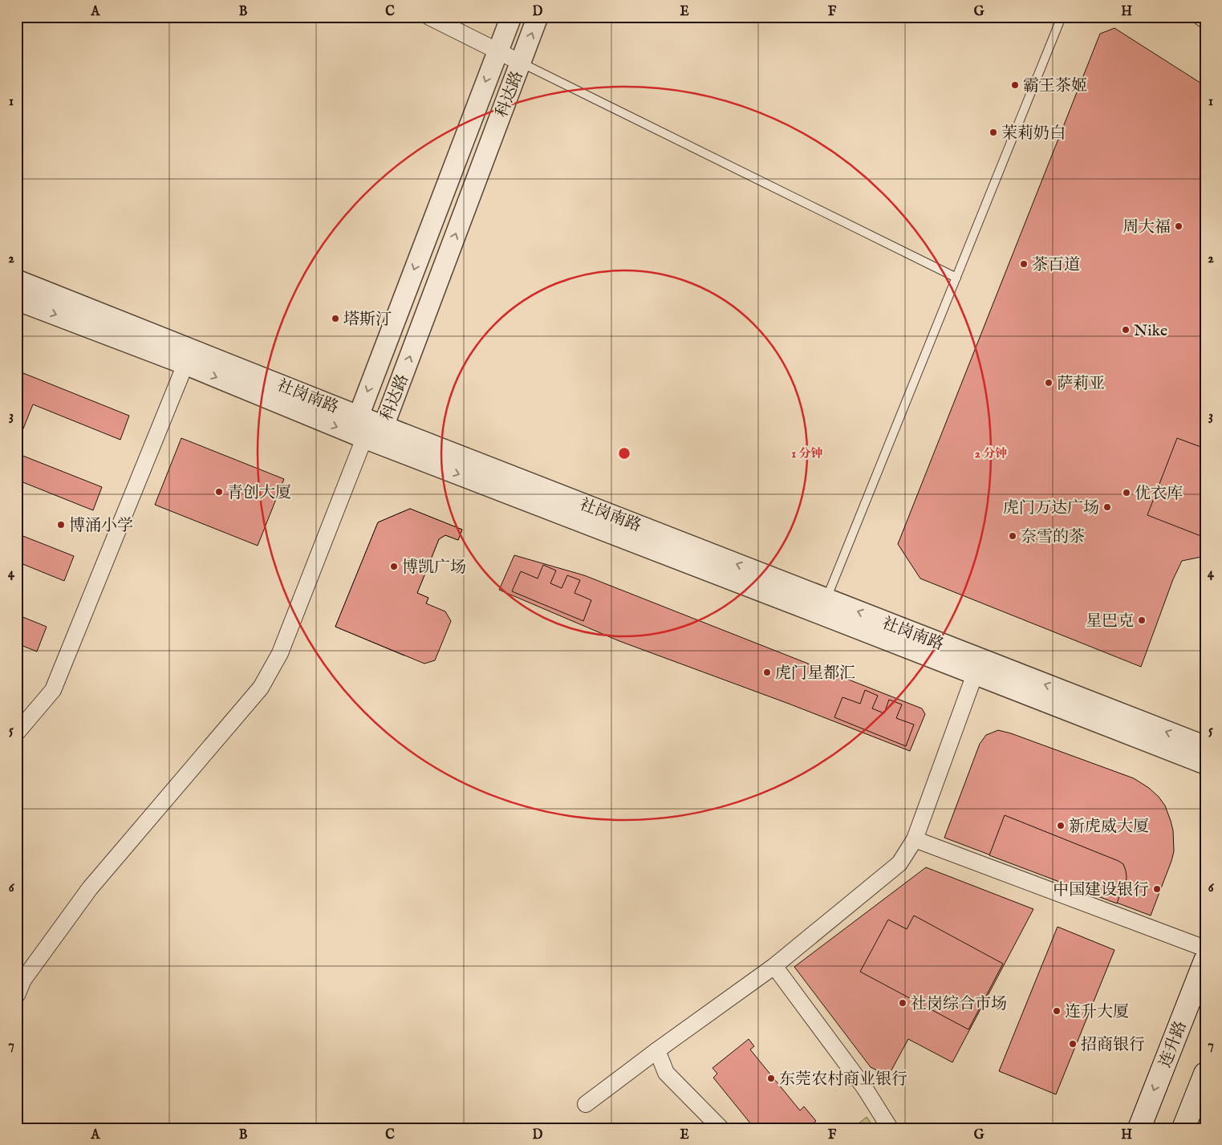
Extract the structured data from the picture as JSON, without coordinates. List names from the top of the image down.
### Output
{
  "streets": {
    "main road": ["连升路"],
    "street": ["科达路", "社岗南路"]
  },
  "crossings": [
    ["科达路", "社岗南路"]
  ],
  "places": [
    "霸王茶姬",
    "茉莉奶白",
    "周大福",
    "茶百道",
    "塔斯汀",
    "Nike",
    "萨莉亚",
    "青创大厦",
    "优衣库",
    "虎门万达广场",
    "博涌小学",
    "奈雪的茶",
    "博凯广场",
    "星巴克",
    "虎门星都汇",
    "新虎威大厦",
    "中国建设银行",
    "社岗综合市场",
    "连升大厦",
    "招商银行",
    "东莞农村商业银行"
  ],
  "grid": {
    "columns": [
      "A",
      "B",
      "C",
      "D",
      "E",
      "F",
      "G",
      "H"
    ],
    "rows": [
      "1",
      "2",
      "3",
      "4",
      "5",
      "6",
      "7"
    ]
  },
  "rings": ["1 分钟", "2 分钟"]
}
